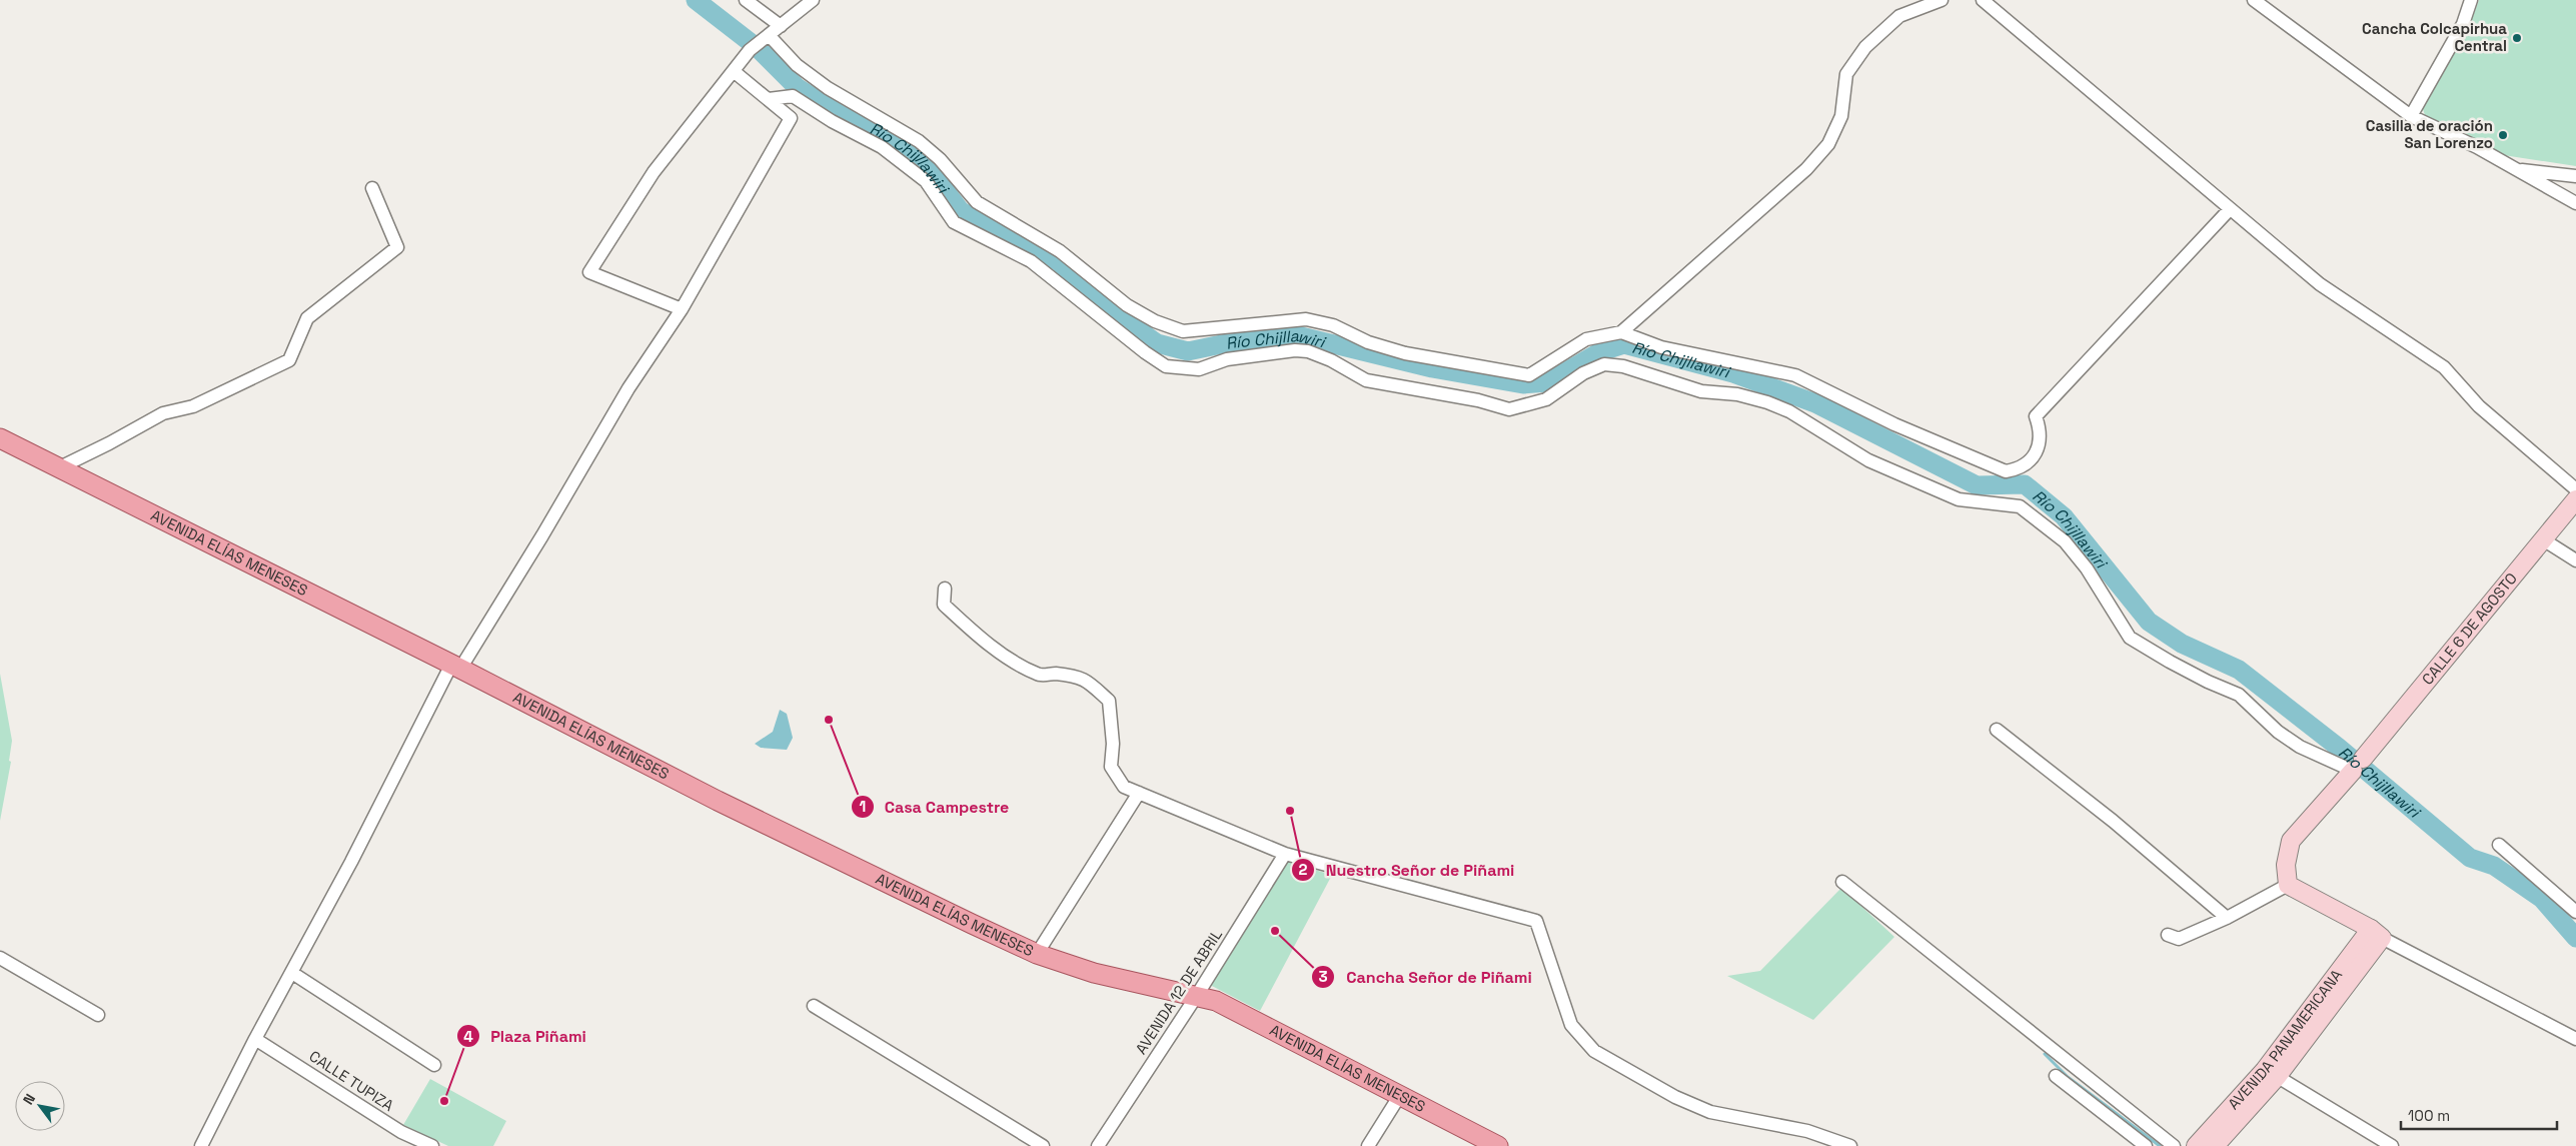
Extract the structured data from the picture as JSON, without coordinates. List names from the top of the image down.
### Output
{
  "streets": {
    "main road": ["AVENIDA ELÍAS MENESES", "CALLE 6 DE AGOSTO", "AVENIDA PANAMERICANA"],
    "street": ["AVENIDA 12 DE ABRIL", "CALLE TUPIZA"]
  },
  "crossings": [
    ["AVENIDA ELÍAS MENESES", "AVENIDA 12 DE ABRIL"]
  ],
  "water": ["Río Chijllawiri"],
  "places": [
    "Cancha Colcapirhua Central",
    "Casilla de oración San Lorenzo",
    "Casa Campestre",
    "Nuestro Señor de Piñami",
    "Cancha Señor de Piñami",
    "Plaza Piñami"
  ],
  "scale_bar": "100 m",
  "north": "top left"
}
